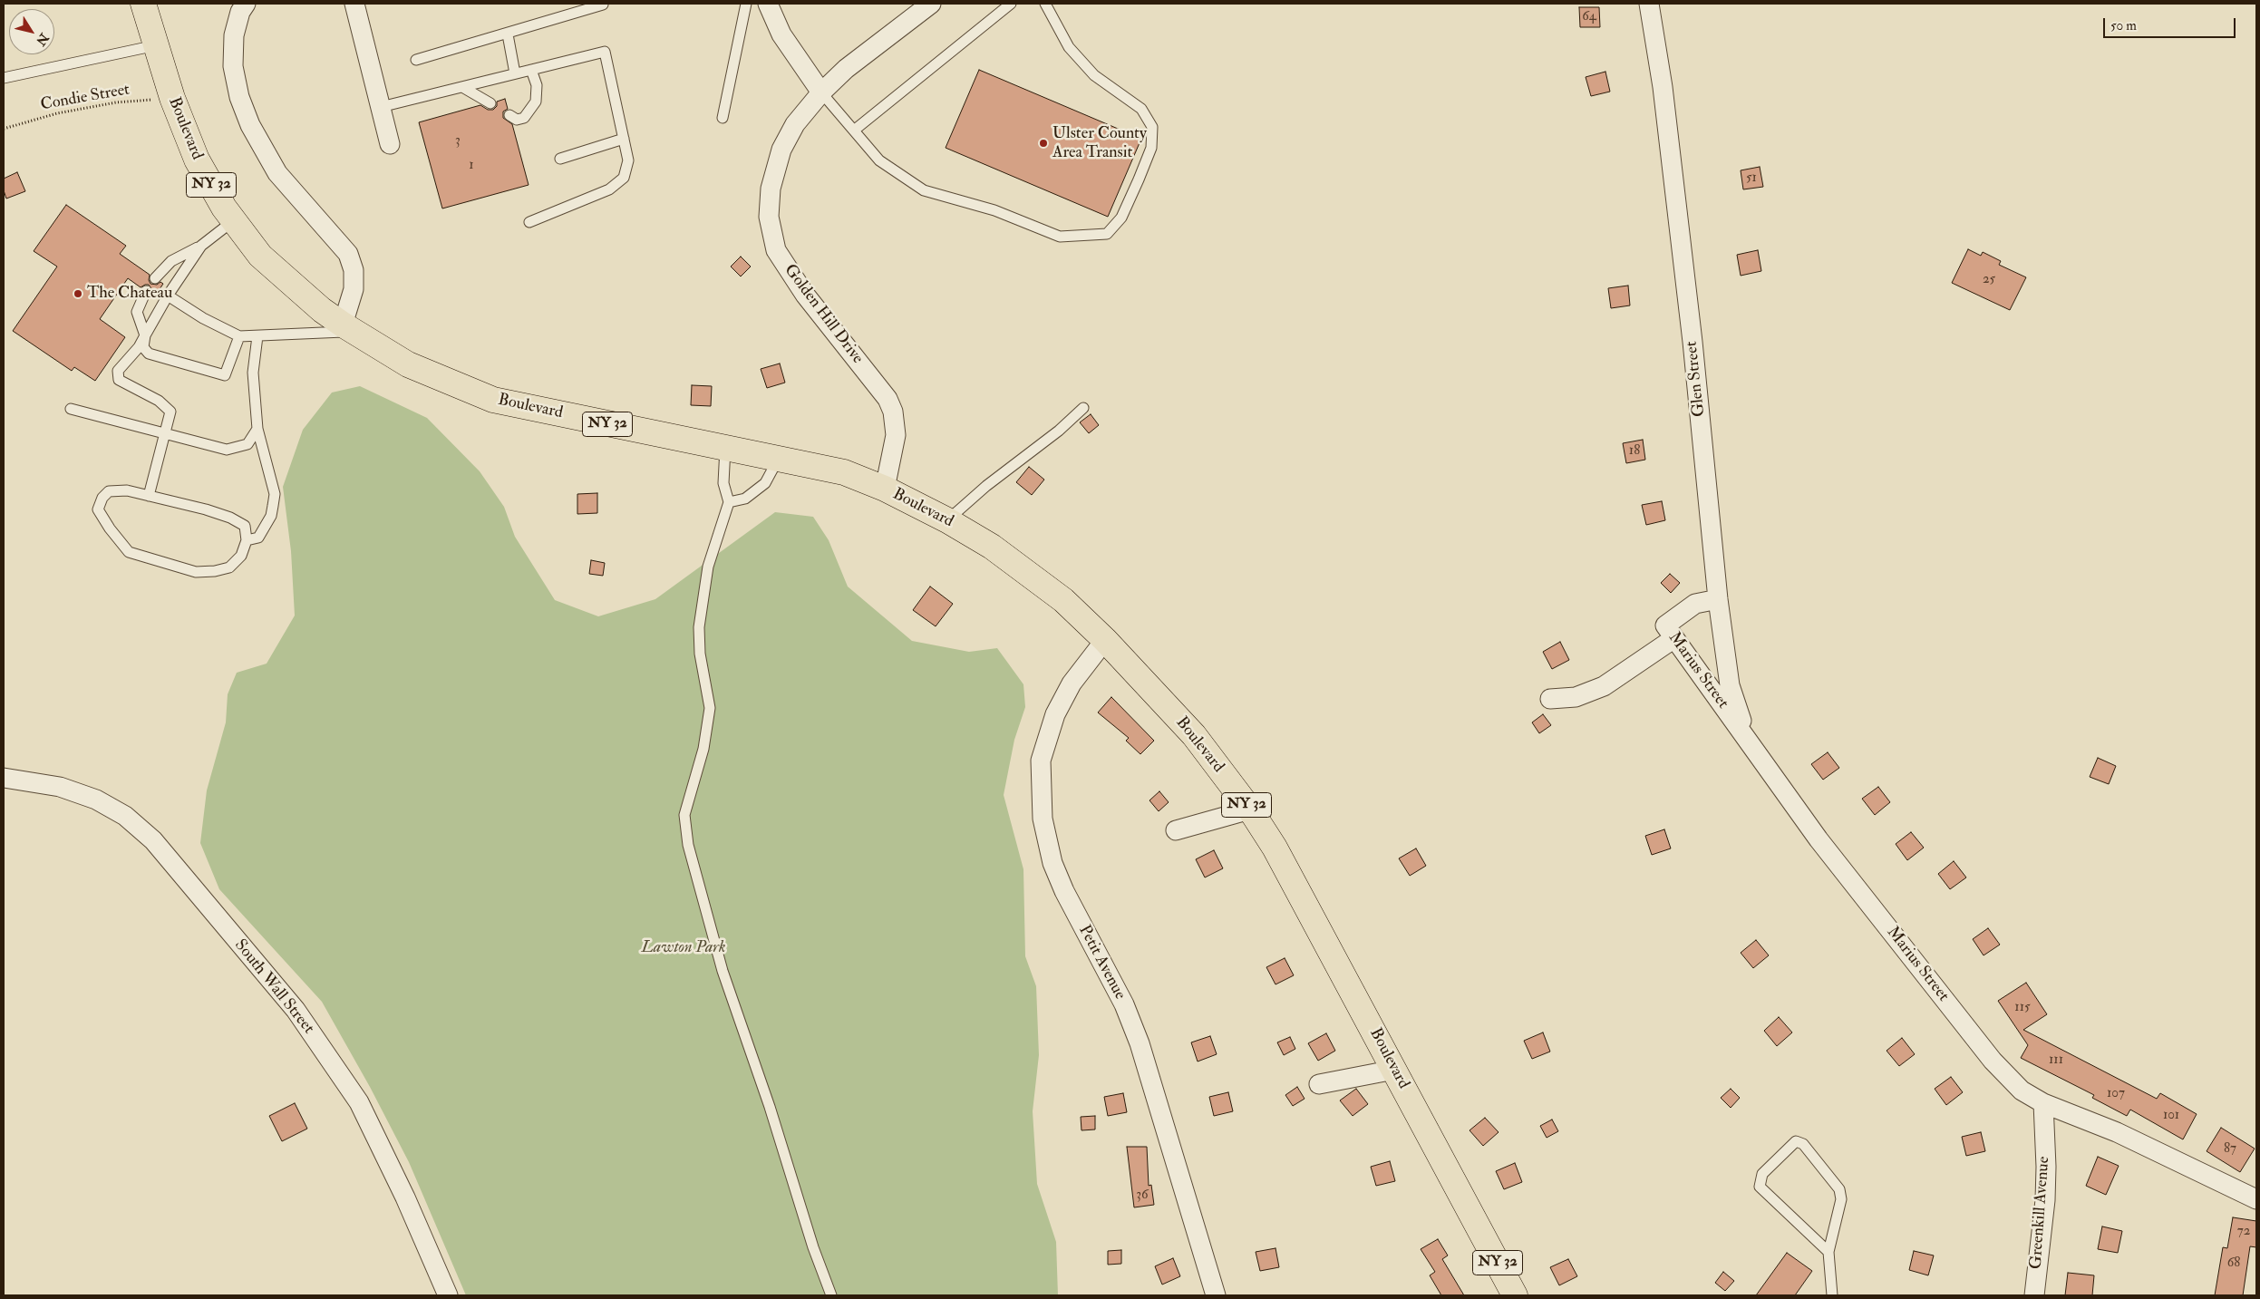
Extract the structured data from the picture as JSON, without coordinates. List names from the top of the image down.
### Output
{
  "streets": {
    "main road": ["Boulevard", "NY 32"],
    "street": [
      "Golden Hill Drive",
      "Glen Street",
      "Marius Street",
      "Petit Avenue",
      "South Wall Street",
      "Greenkill Avenue"
    ],
    "path": ["Condie Street"]
  },
  "crossings": [
    ["Condie Street", "Boulevard"],
    ["Boulevard", "Golden Hill Drive"],
    ["Boulevard", "Petit Avenue"],
    ["Glen Street", "Marius Street"],
    ["Marius Street", "Greenkill Avenue"]
  ],
  "parks": ["Lawton Park"],
  "places": ["Ulster County Area Transit", "The Chateau"],
  "house_numbers": [
    "64",
    "3",
    "1",
    "51",
    "25",
    "18",
    "115",
    "111",
    "107",
    "101",
    "87",
    "36",
    "72",
    "68"
  ],
  "scale_bar": "50 m",
  "north": "bottom right"
}
